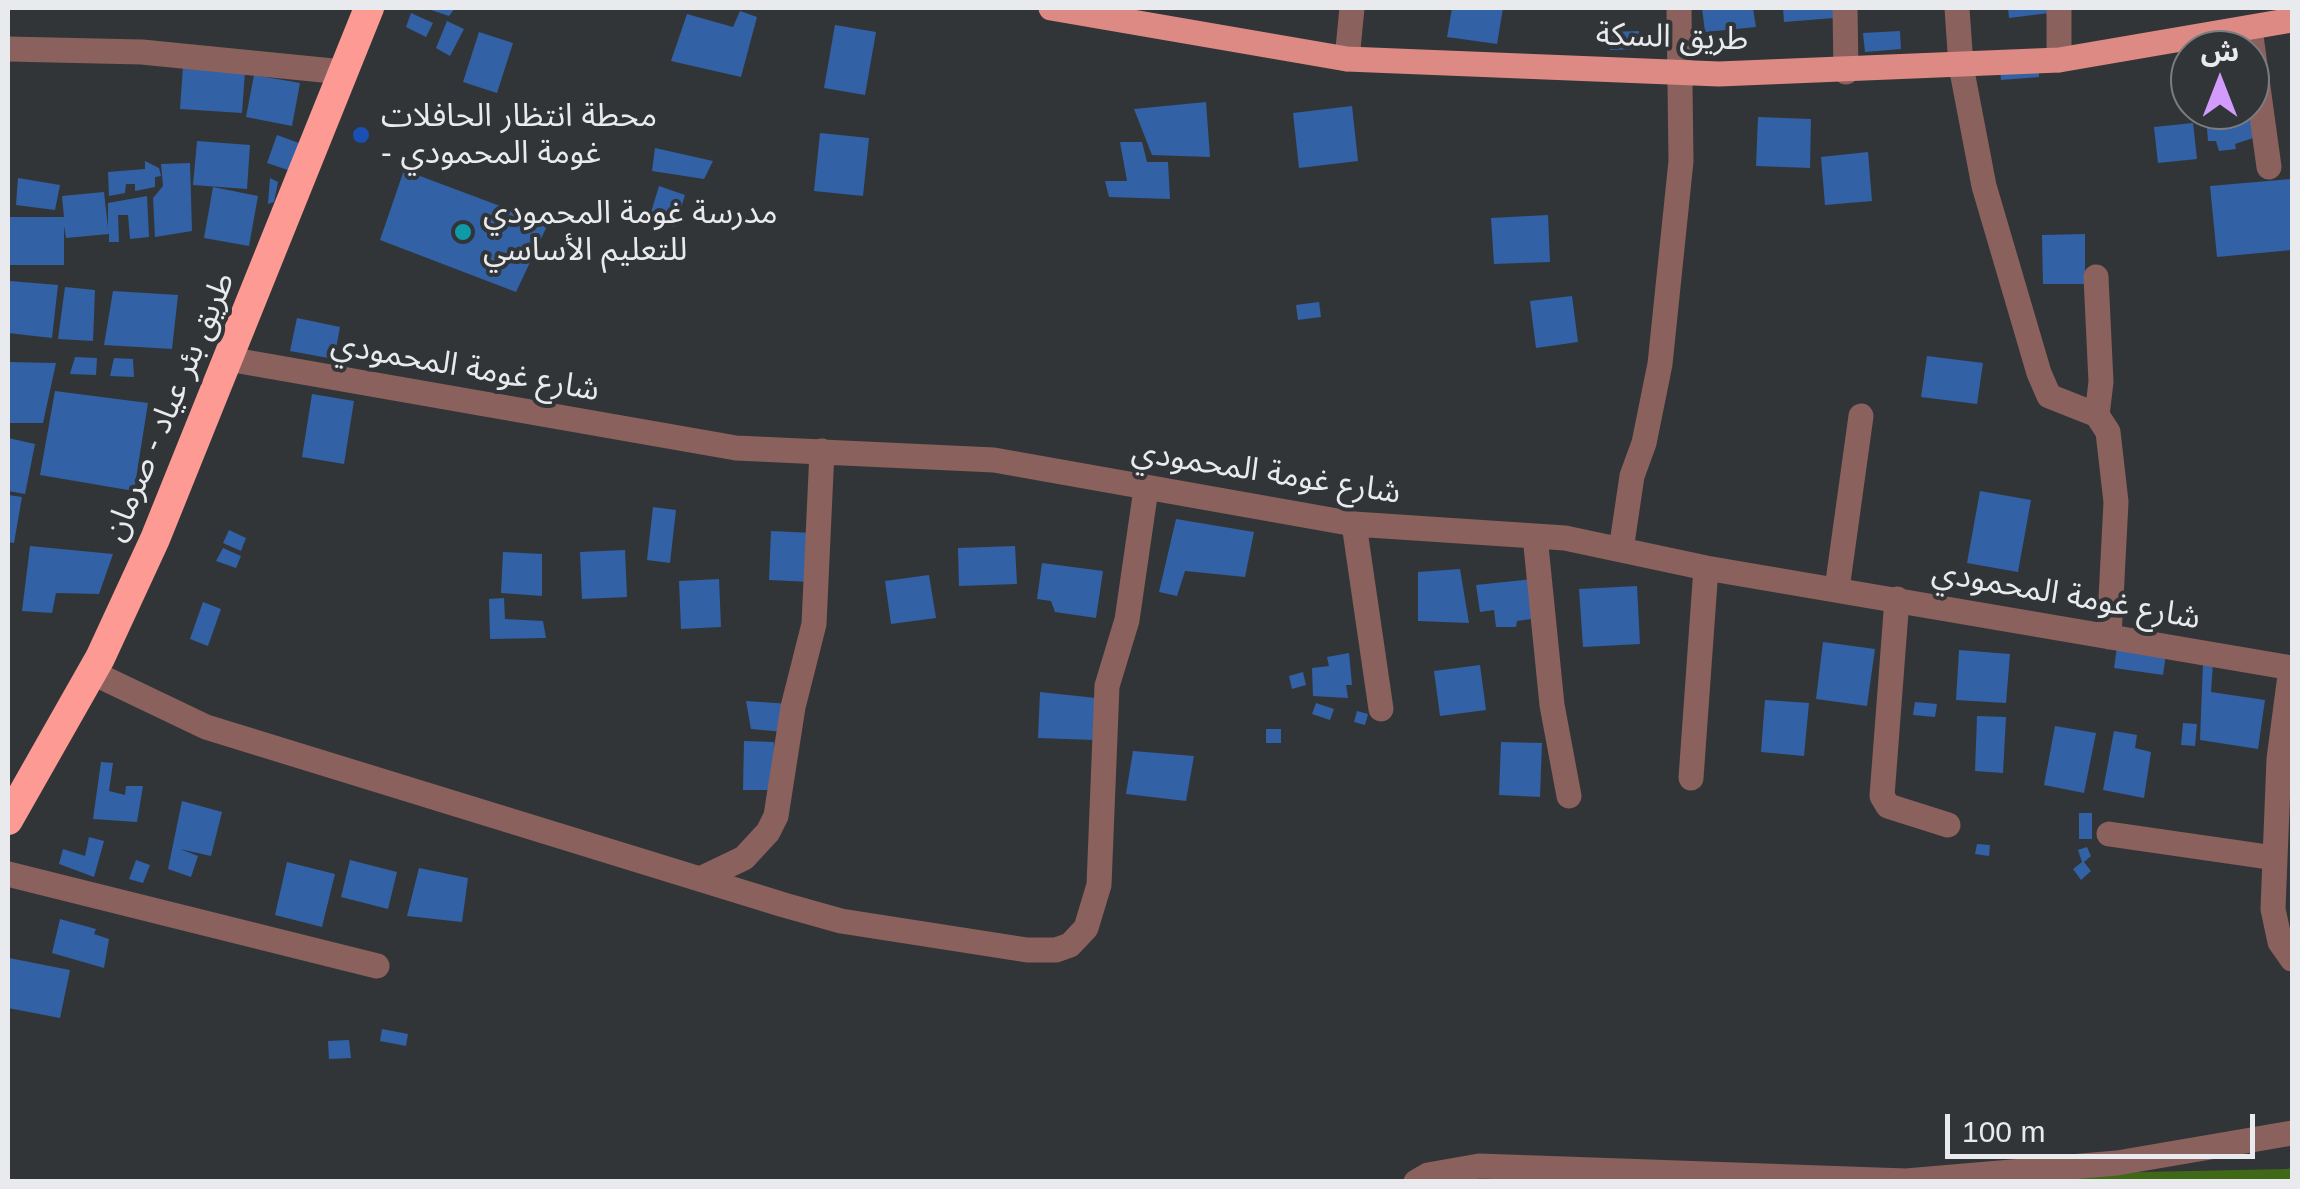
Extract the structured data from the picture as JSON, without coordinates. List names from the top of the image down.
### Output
{
  "streets": {
    "highway": ["طريق بئر عياد - صرمان"],
    "main road": ["طريق السكة"],
    "street": ["شارع غومة المحمودي"]
  },
  "crossings": [
    ["شارع غومة المحمودي", "طريق بئر عياد - صرمان"]
  ],
  "places": ["محطة انتظار الحافلات - غومة المحمودي", "مدرسة غومة المحمودي للتعليم الأساسي"],
  "scale_bar": "100 m",
  "north": "top"
}
